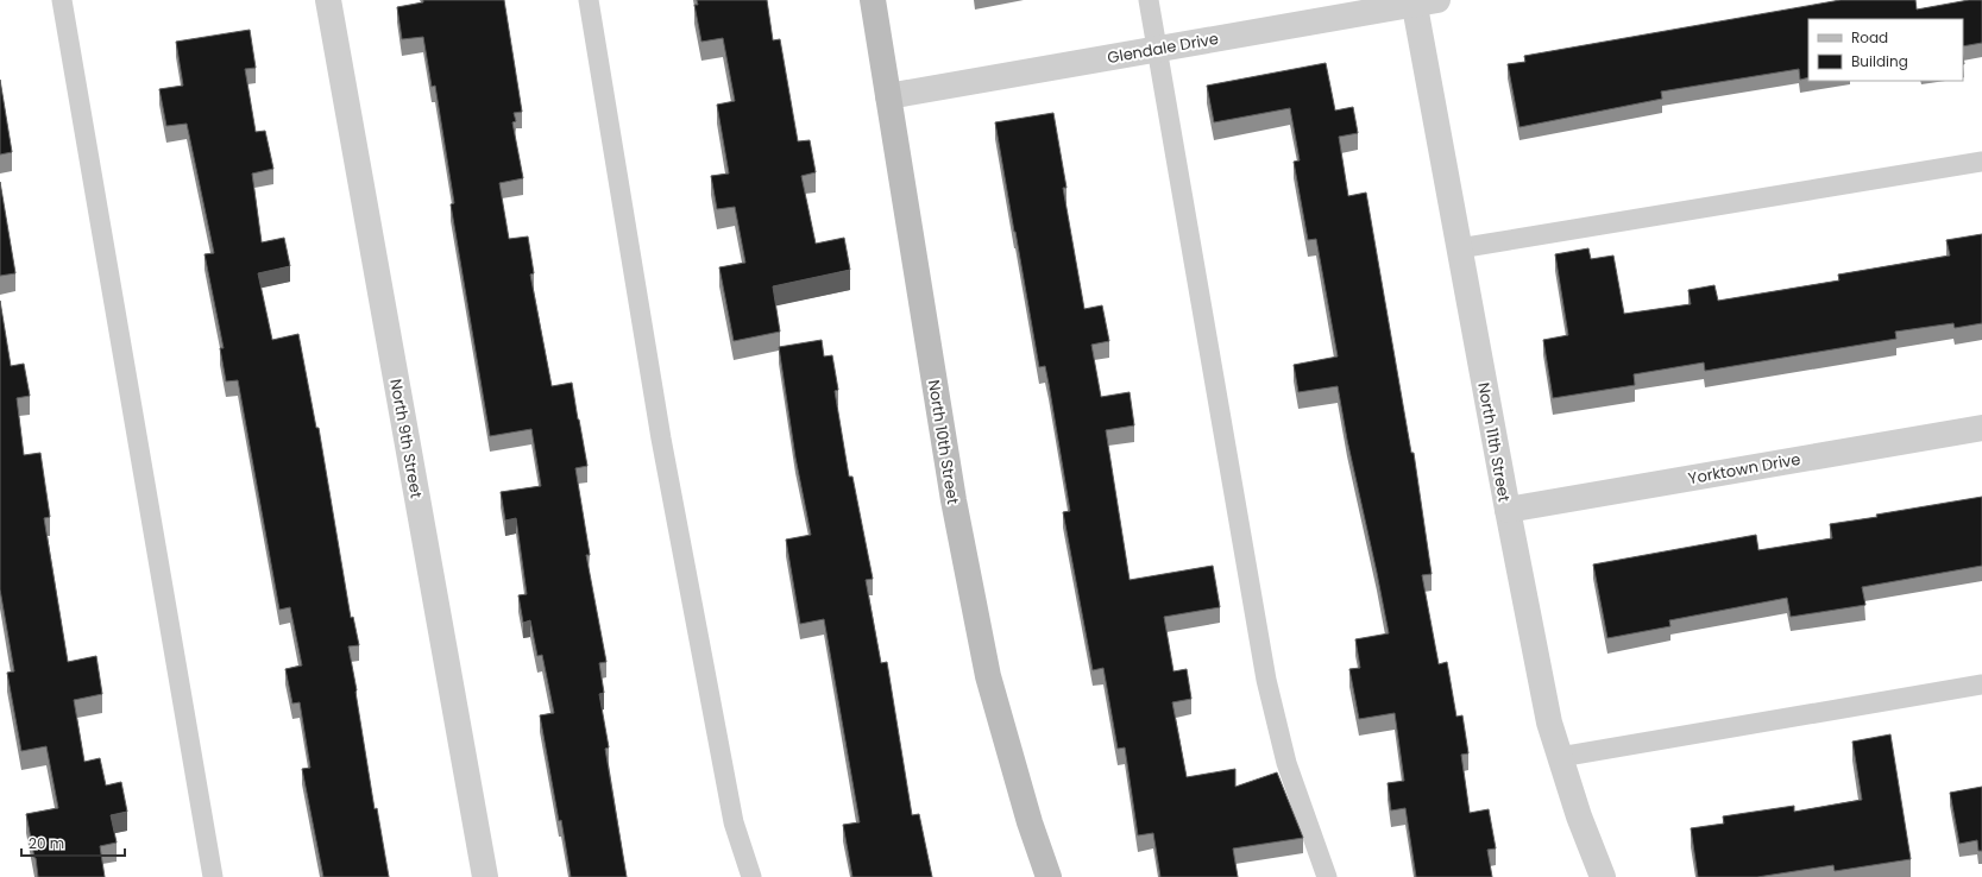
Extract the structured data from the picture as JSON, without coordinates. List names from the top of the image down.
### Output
{
  "streets": {
    "main road": ["North 10th Street"],
    "street": [
      "Glendale Drive",
      "North 9th Street",
      "North 11th Street",
      "Yorktown Drive"
    ]
  },
  "crossings": [
    ["Glendale Drive", "North 10th Street"],
    ["Glendale Drive", "North 11th Street"],
    ["North 11th Street", "Yorktown Drive"]
  ],
  "legend": ["Road", "Building"],
  "scale_bar": "20 m"
}
